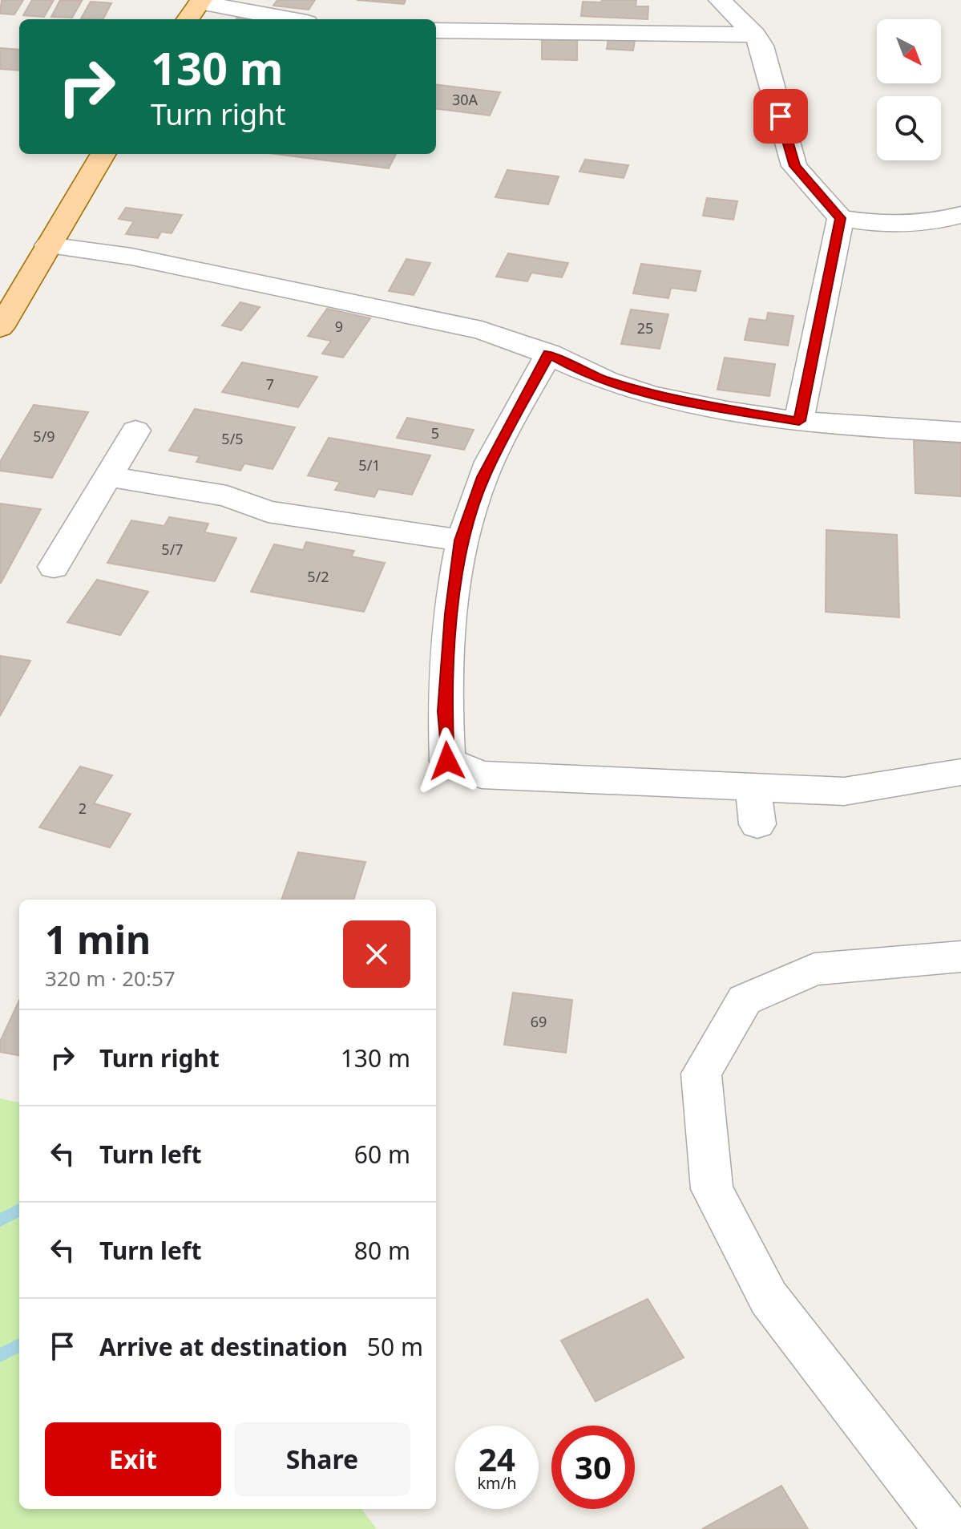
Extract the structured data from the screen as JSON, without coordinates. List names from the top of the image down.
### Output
{
  "house_numbers": [
    "30А",
    "9",
    "25",
    "7",
    "5",
    "5/9",
    "5/5",
    "5/1",
    "5/7",
    "5/2",
    "2",
    "69"
  ],
  "north": "bottom right",
  "page": {
    "turn": ["130 m", "Turn right"],
    "heading": ["1 min", "320 m · 20:57"],
    "list": [
      {
        "name": "Turn right",
        "value": "130 m"
      },
      {
        "name": "Turn left",
        "value": "60 m"
      },
      {
        "name": "Turn left",
        "value": "80 m"
      },
      {
        "name": "Arrive at destination",
        "value": "50 m"
      }
    ],
    "buttons": ["Exit", "Share"],
    "speed": "24 km/h",
    "limit": "30"
  }
}
